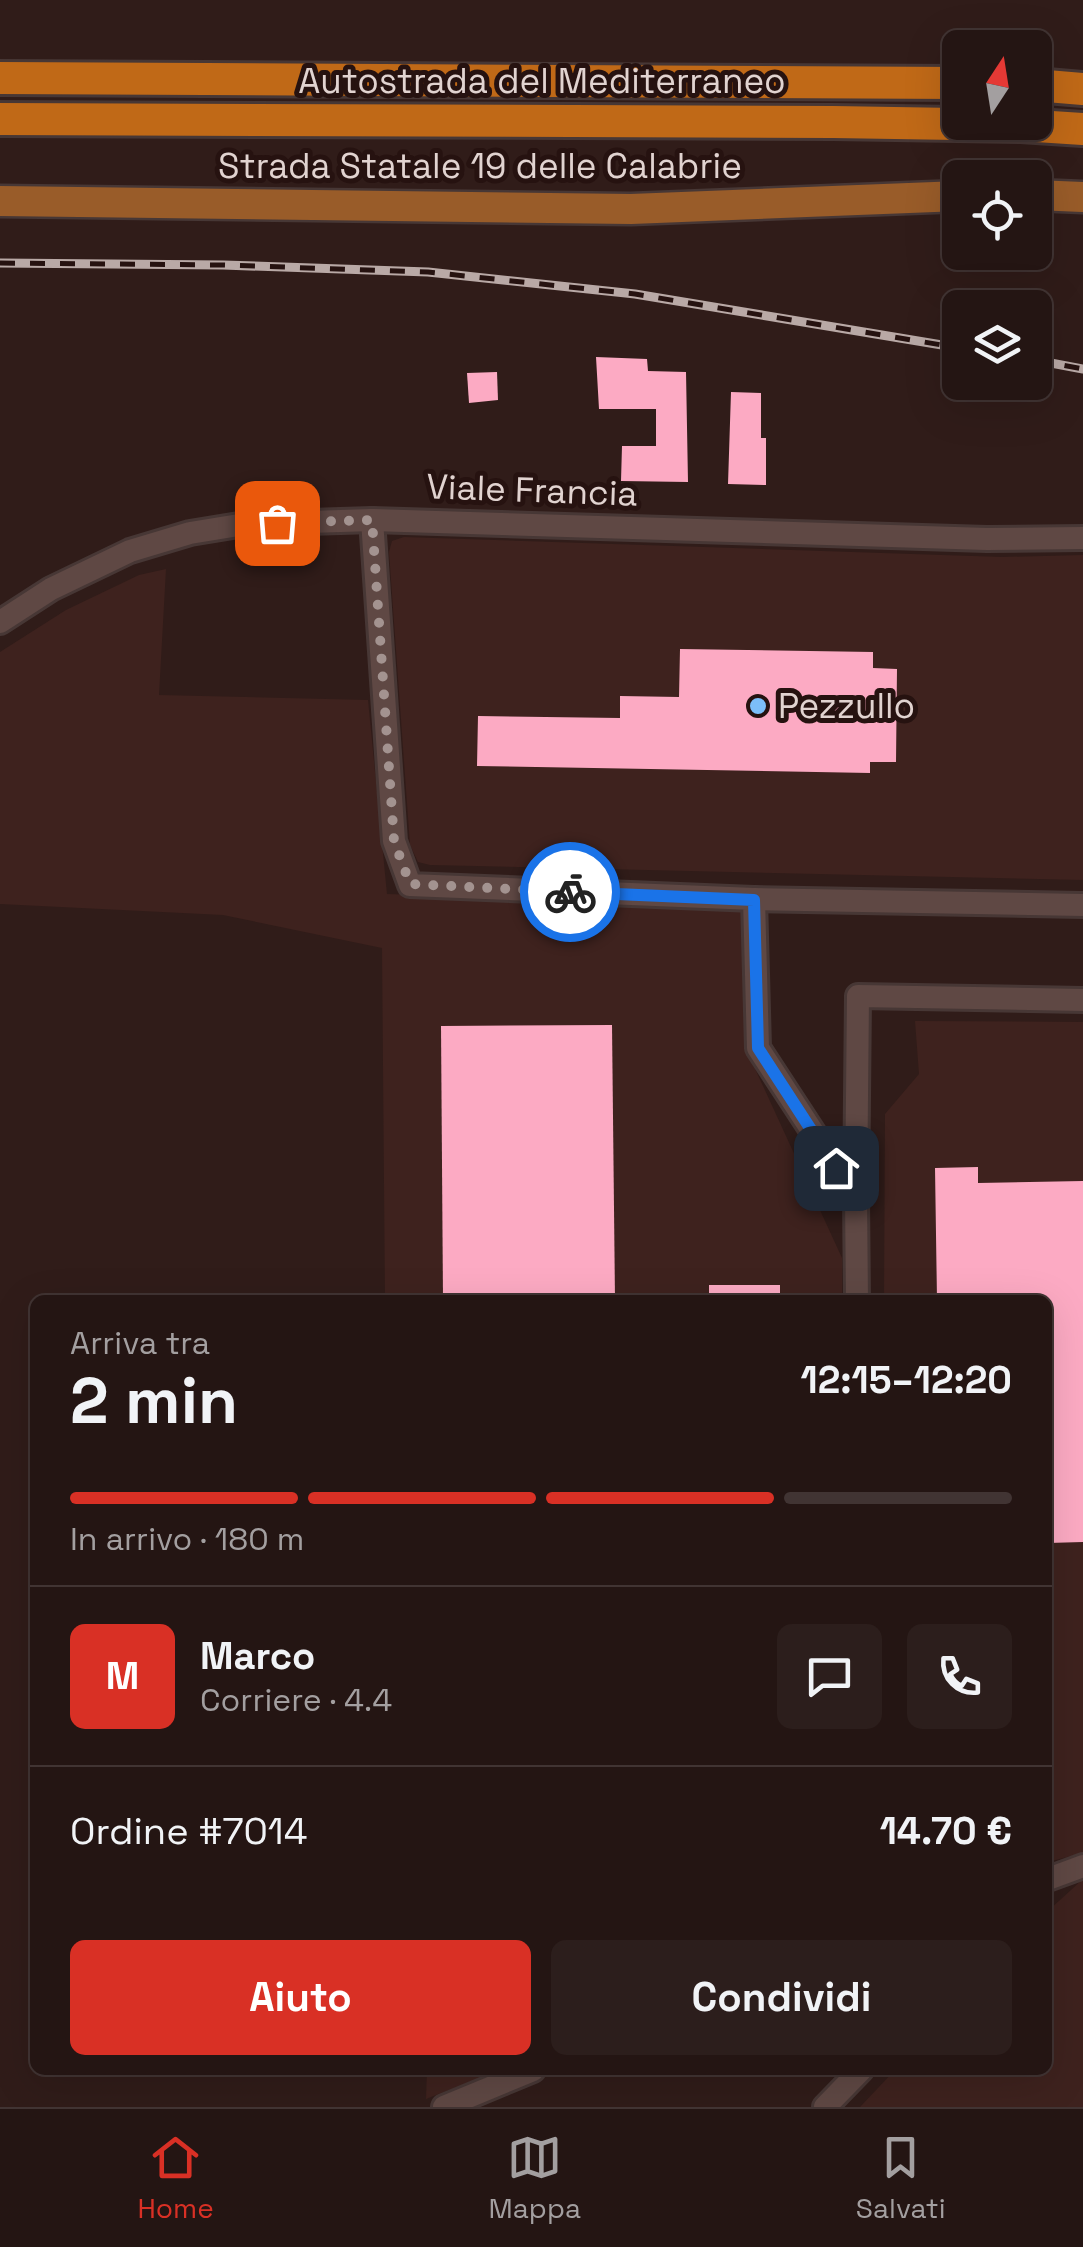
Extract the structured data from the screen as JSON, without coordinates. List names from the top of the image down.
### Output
{
  "streets": {
    "highway": ["Autostrada del Mediterraneo"],
    "main road": ["Strada Statale 19 delle Calabrie"],
    "street": ["Viale Francia"]
  },
  "places": ["Pezzullo"],
  "north": "top",
  "page": {
    "heading": ["2 min", "Arriva tra", "12:15–12:20"],
    "panel": [
      "Marco",
      "Corriere · 4.4",
      "Ordine #7014",
      "14.70 €"
    ],
    "bar": "In arrivo · 180 m",
    "round": "M",
    "buttons": ["Aiuto", "Condividi"],
    "tabs": ["Home", "Mappa", "Salvati"]
  }
}
